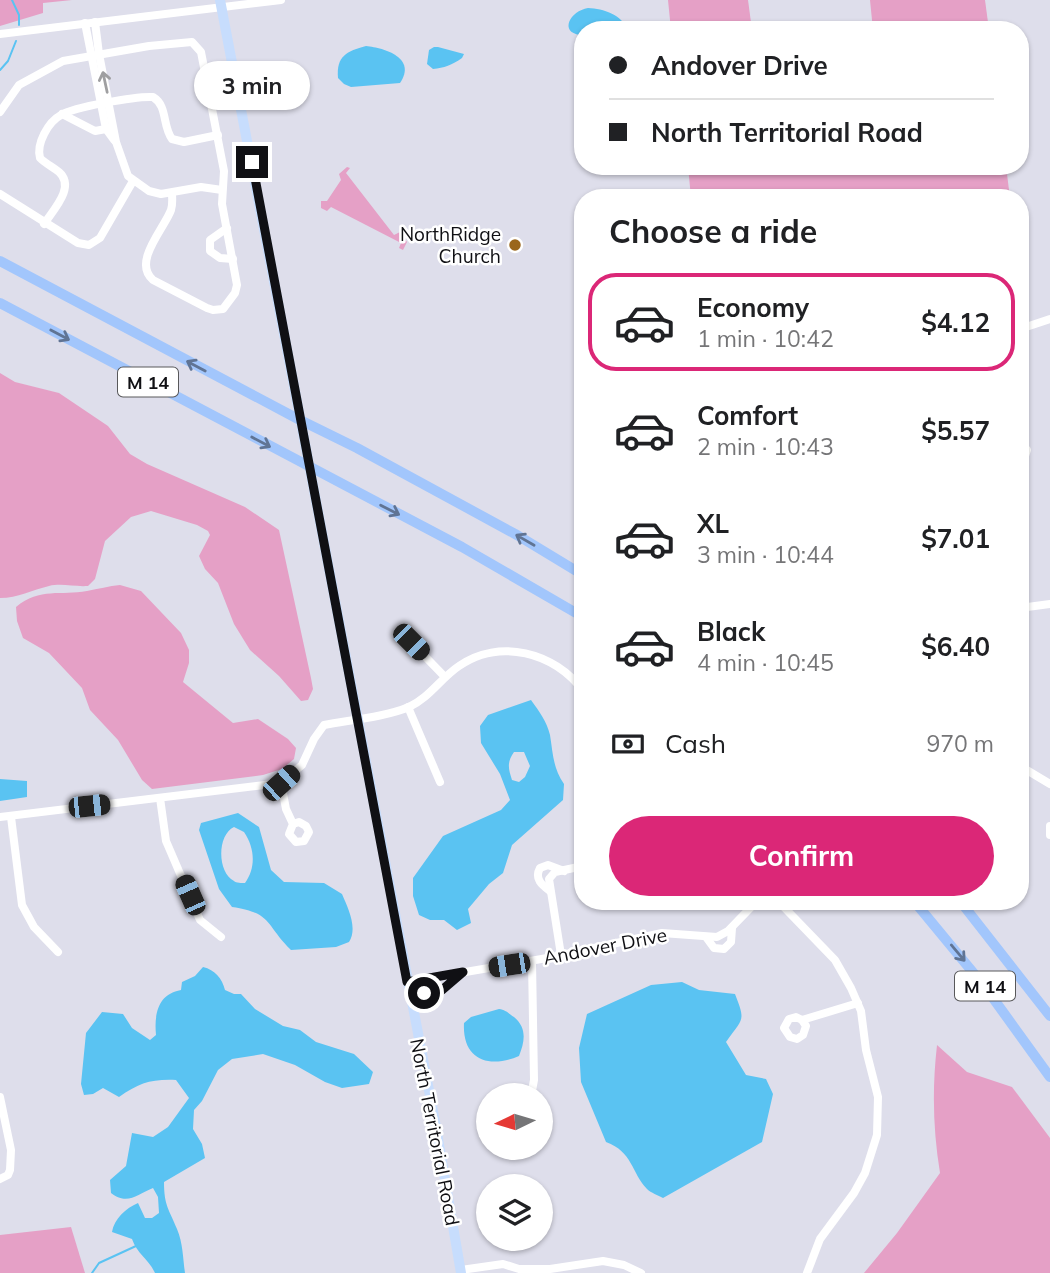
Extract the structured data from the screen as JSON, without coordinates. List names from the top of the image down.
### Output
{
  "streets": {
    "highway": ["M 14"],
    "main road": ["North Territorial Road"],
    "street": ["Andover Drive"]
  },
  "crossings": [
    ["Andover Drive", "North Territorial Road"]
  ],
  "places": ["NorthRidge Church"],
  "north": "left",
  "page": {
    "banner": ["Andover Drive", "North Territorial Road"],
    "bubble": "3 min",
    "heading": "Choose a ride",
    "list": [
      {
        "name": "Economy",
        "note": "1 min · 10:42",
        "value": "$4.12"
      },
      {
        "name": "Comfort",
        "note": "2 min · 10:43",
        "value": "$5.57"
      },
      {
        "name": "XL",
        "note": "3 min · 10:44",
        "value": "$7.01"
      },
      {
        "name": "Black",
        "note": "4 min · 10:45",
        "value": "$6.40"
      }
    ],
    "pay": ["Cash", "970 m"],
    "buttons": "Confirm"
  }
}
